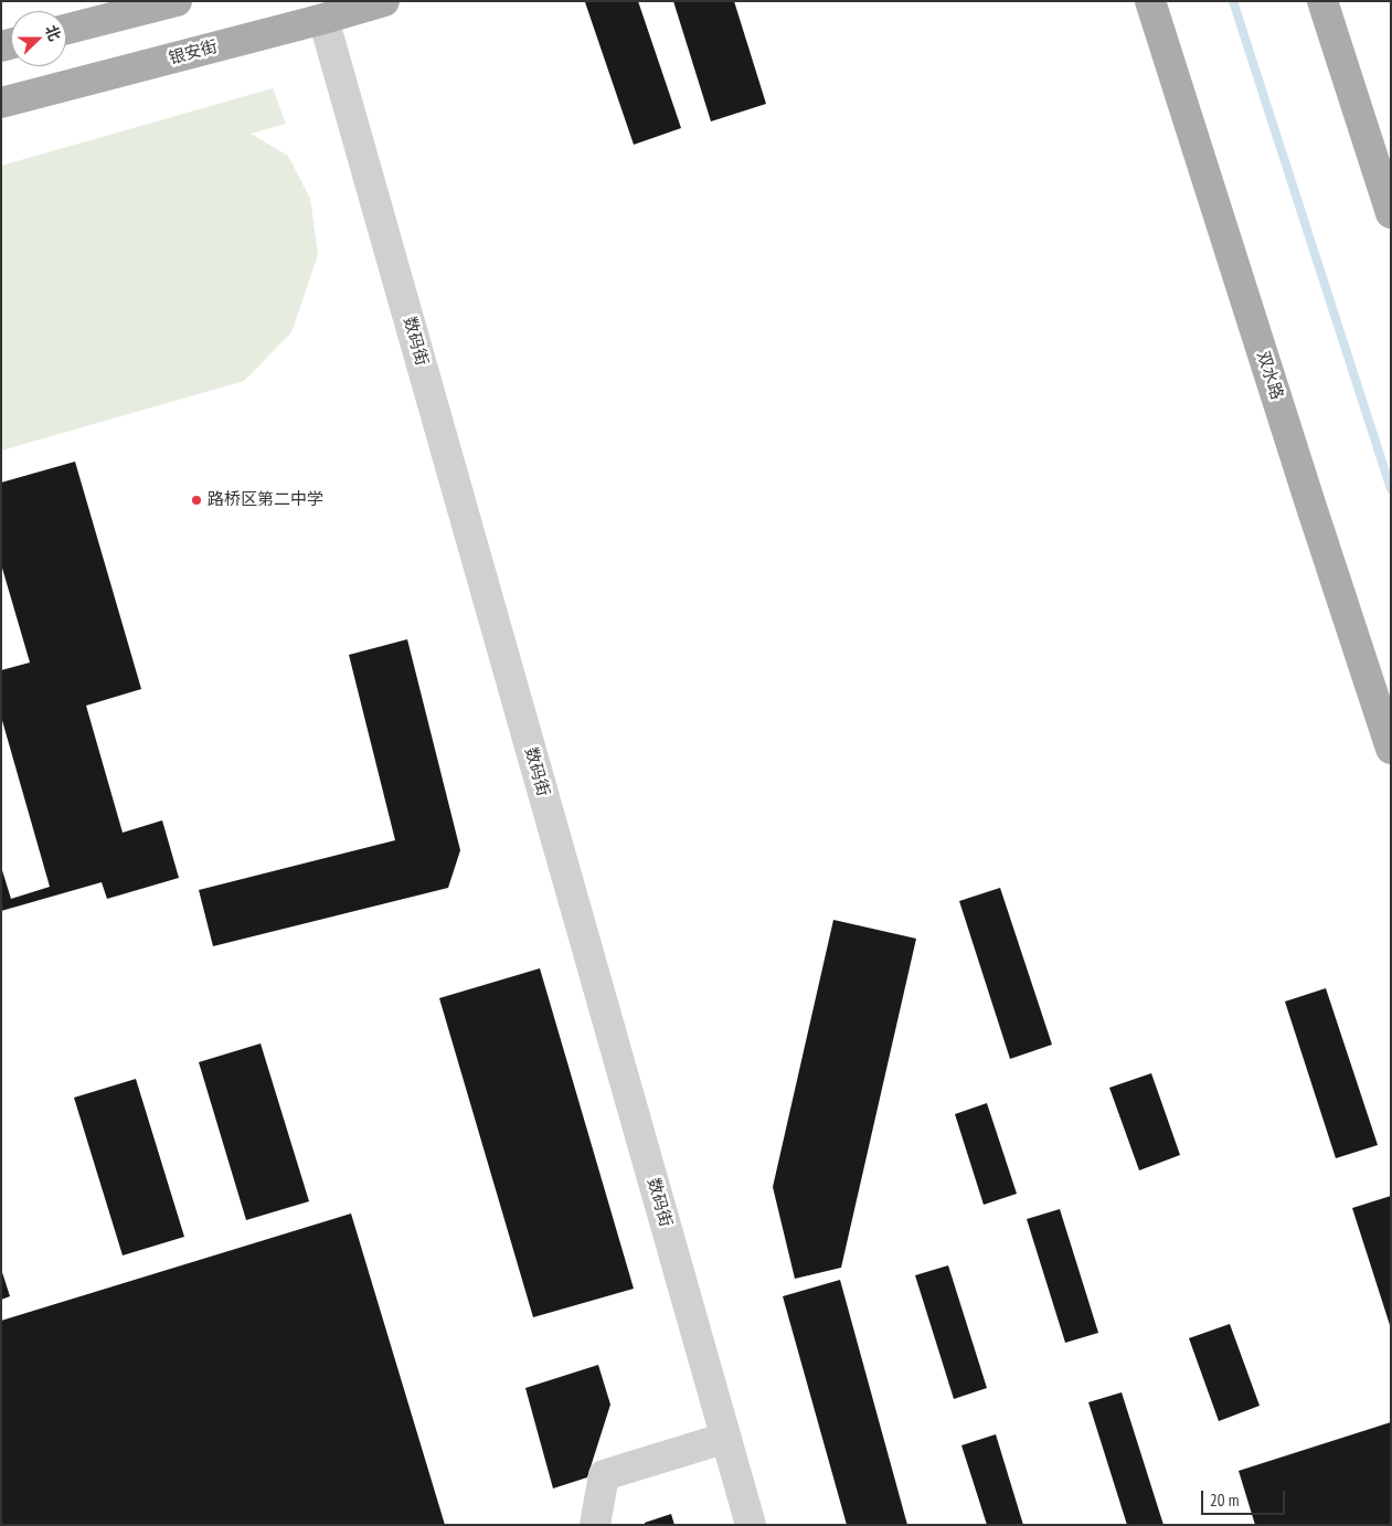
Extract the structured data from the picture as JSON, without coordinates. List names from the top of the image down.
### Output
{
  "streets": {
    "main road": ["银安街", "双水路"],
    "street": ["数码街"]
  },
  "crossings": [
    ["银安街", "数码街"]
  ],
  "places": ["路桥区第二中学"],
  "scale_bar": "20 m",
  "north": "right"
}
